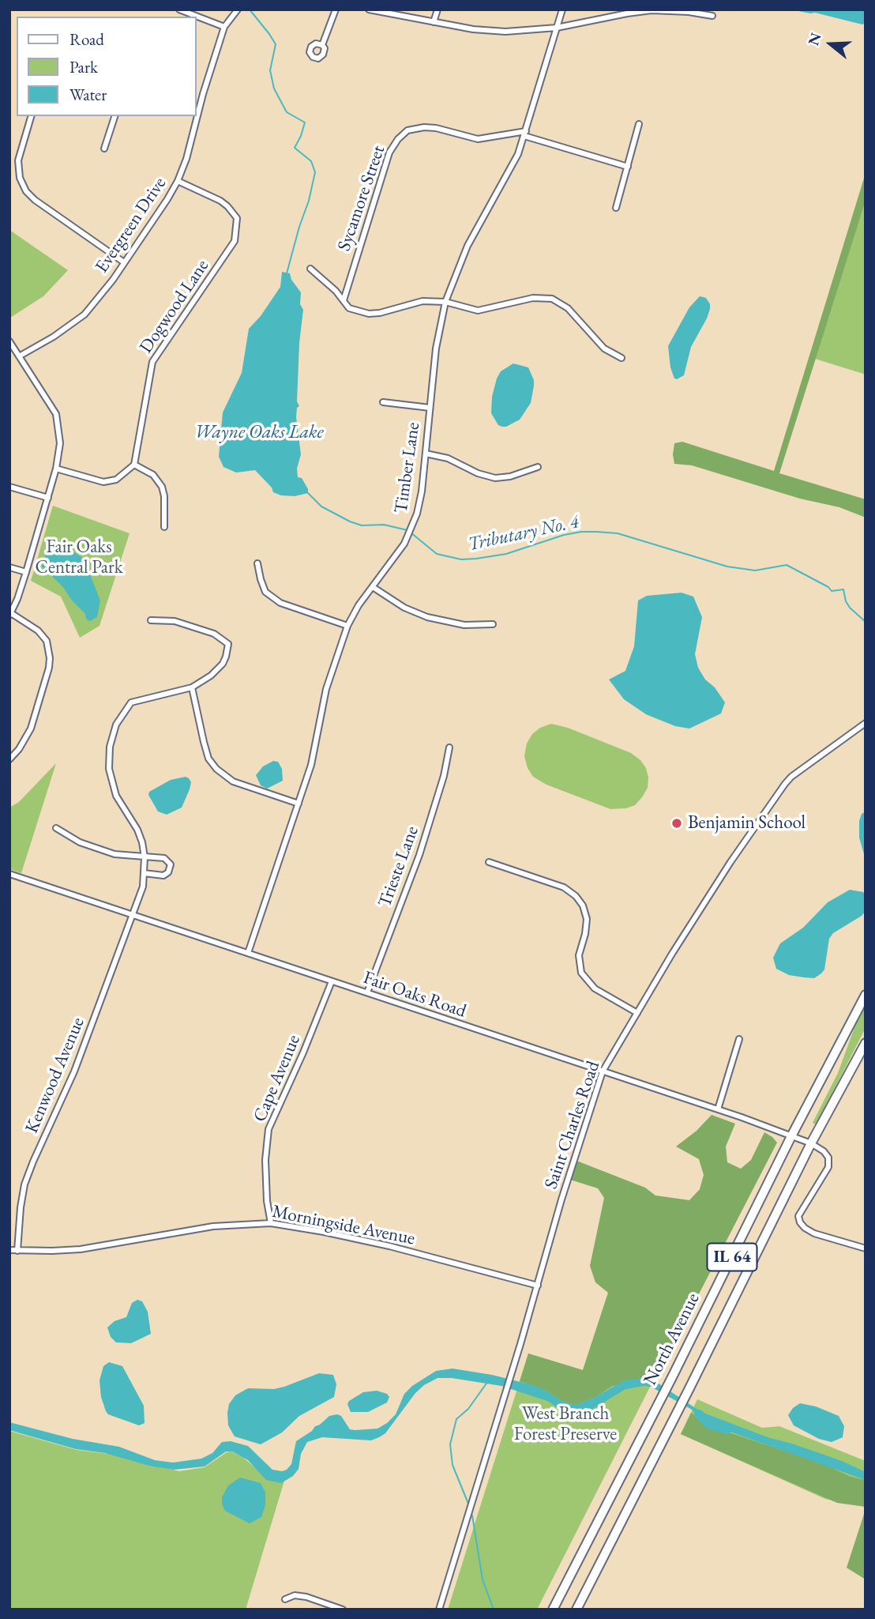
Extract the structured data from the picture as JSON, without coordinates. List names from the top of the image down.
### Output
{
  "streets": {
    "main road": ["IL 64", "North Avenue"],
    "street": [
      "Sycamore Street",
      "Evergreen Drive",
      "Dogwood Lane",
      "Timber Lane",
      "Trieste Lane",
      "Fair Oaks Road",
      "Kenwood Avenue",
      "Cape Avenue",
      "Saint Charles Road",
      "Morningside Avenue"
    ]
  },
  "crossings": [
    ["Sycamore Street", "Timber Lane"],
    ["Timber Lane", "Fair Oaks Road"],
    ["Trieste Lane", "Fair Oaks Road"],
    ["Fair Oaks Road", "Kenwood Avenue"],
    ["Fair Oaks Road", "Cape Avenue"],
    ["Fair Oaks Road", "Saint Charles Road"],
    ["Fair Oaks Road", "North Avenue"],
    ["Kenwood Avenue", "Morningside Avenue"],
    ["Cape Avenue", "Morningside Avenue"],
    ["Saint Charles Road", "Morningside Avenue"]
  ],
  "water": ["Wayne Oaks Lake", "Tributary No. 4"],
  "parks": ["Fair Oaks Central Park", "West Branch Forest Preserve"],
  "places": ["Benjamin School"],
  "legend": ["Road", "Park", "Water"],
  "north": "left"
}
